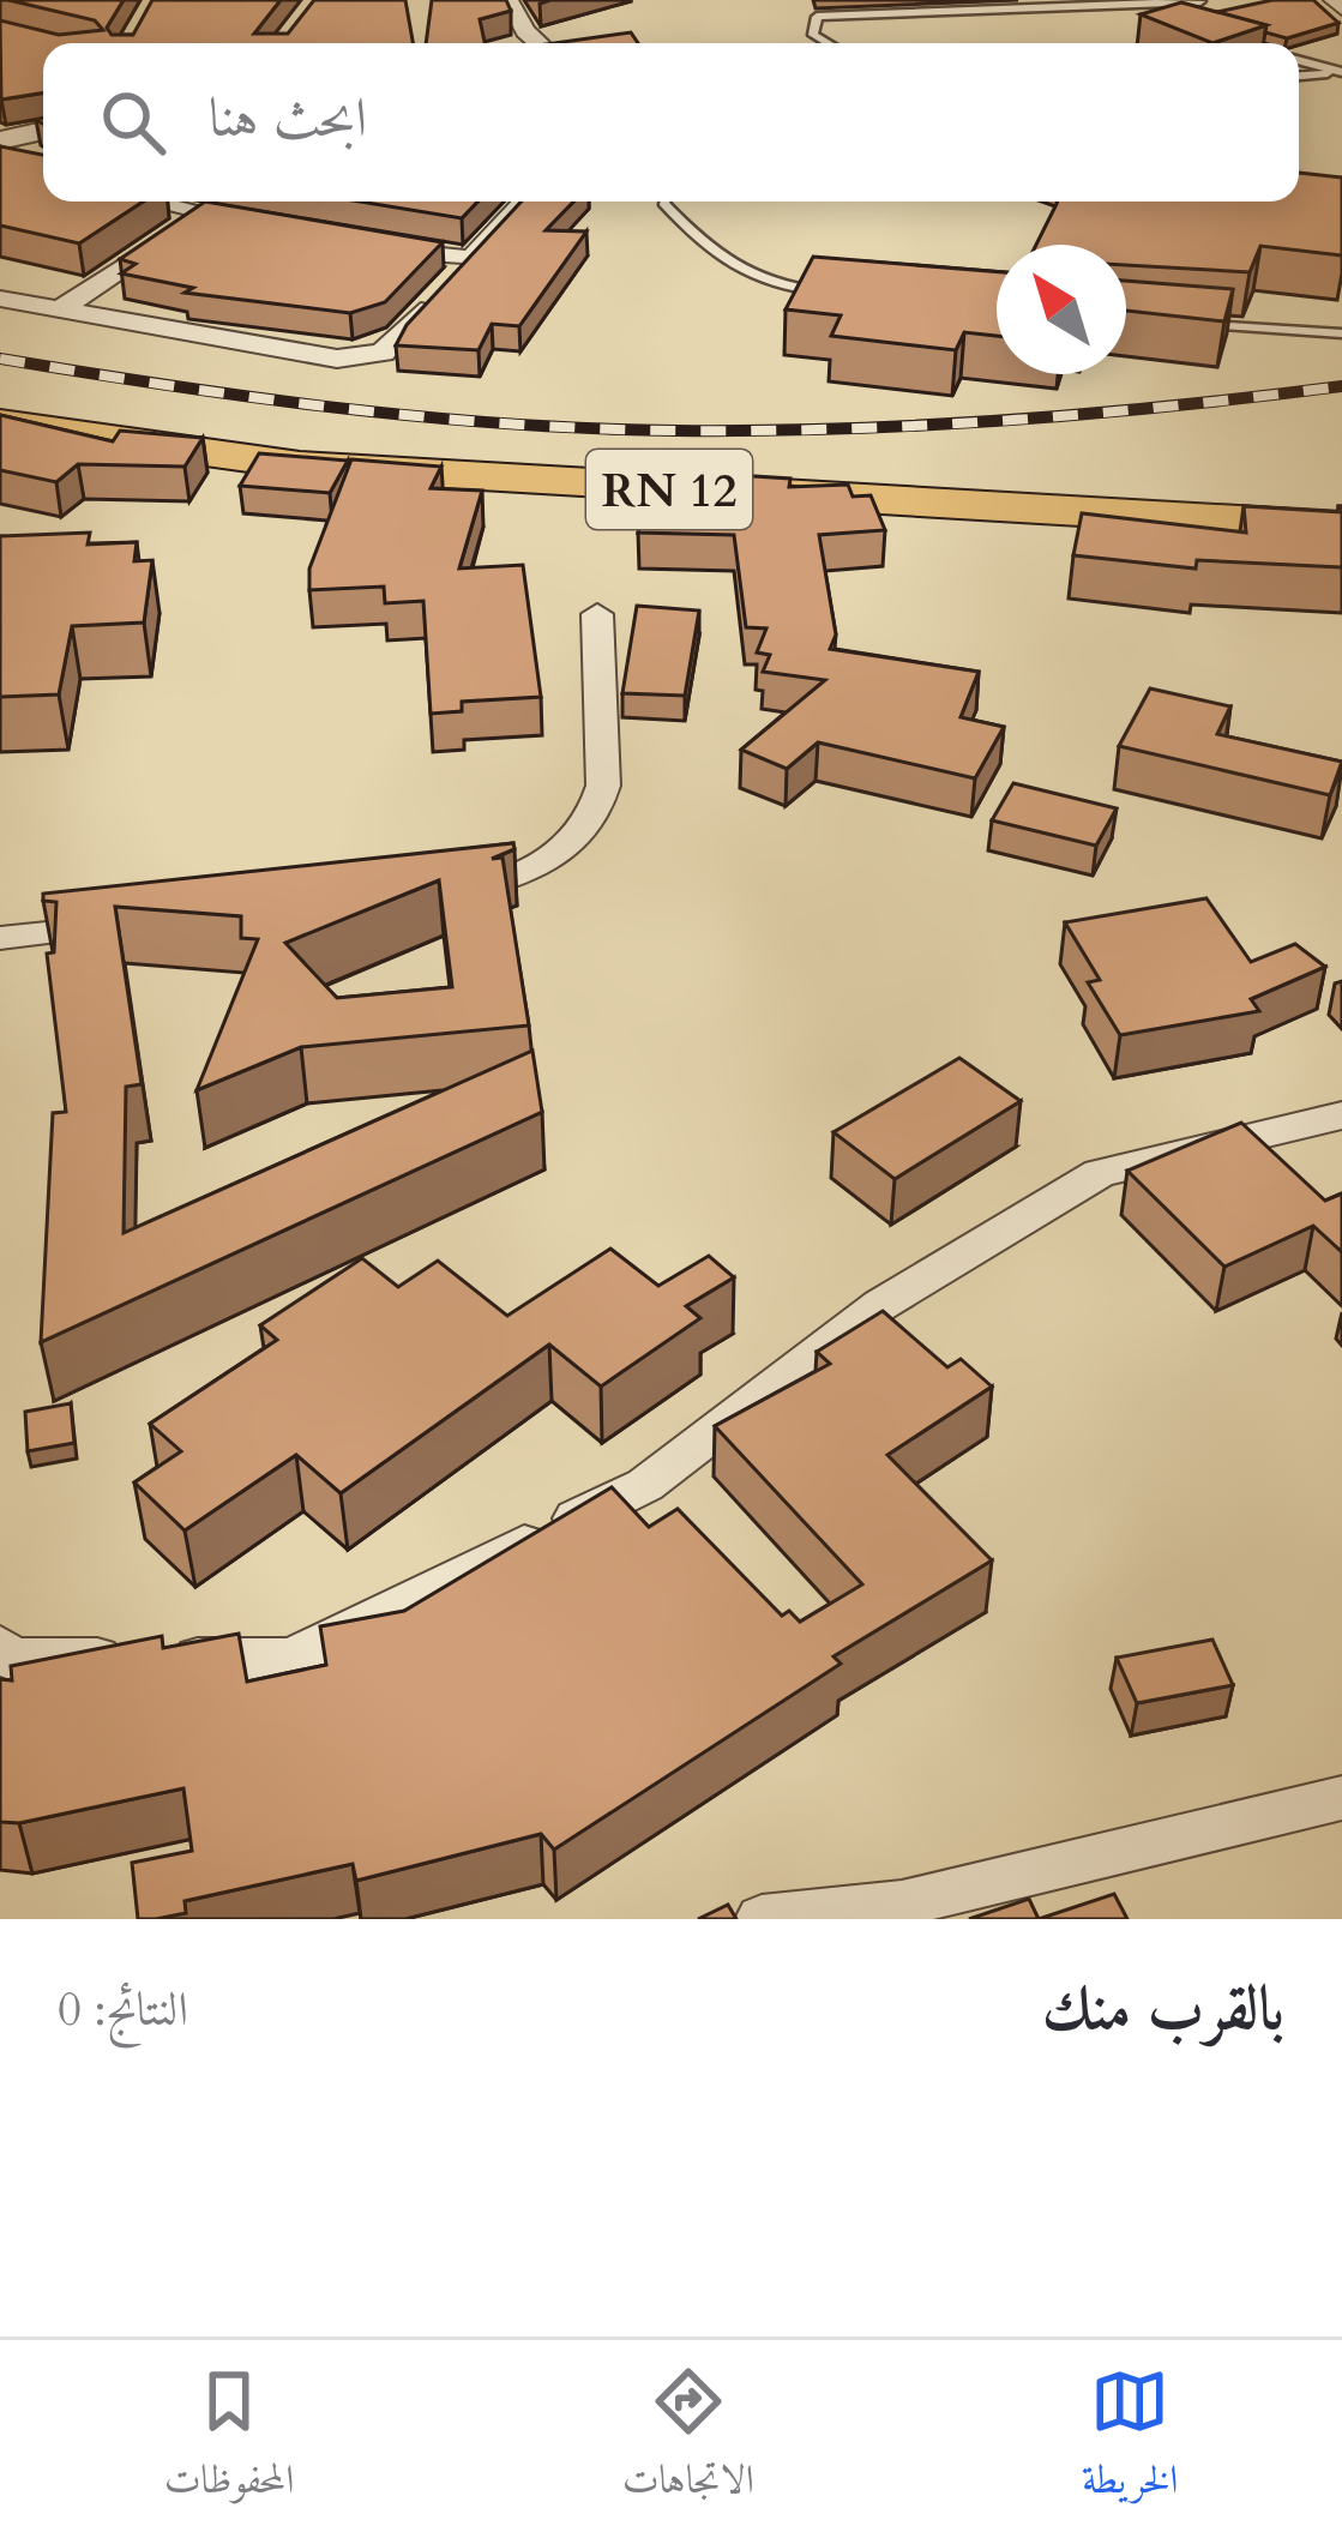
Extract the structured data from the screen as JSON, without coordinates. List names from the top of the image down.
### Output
{
  "streets": {
    "highway": ["RN 12"]
  },
  "north": "top left",
  "page": {
    "search": "ابحث هنا",
    "heading": ["بالقرب منك", "النتائج: 0"],
    "nav": ["الخريطة", "الاتجاهات", "المحفوظات"]
  }
}
